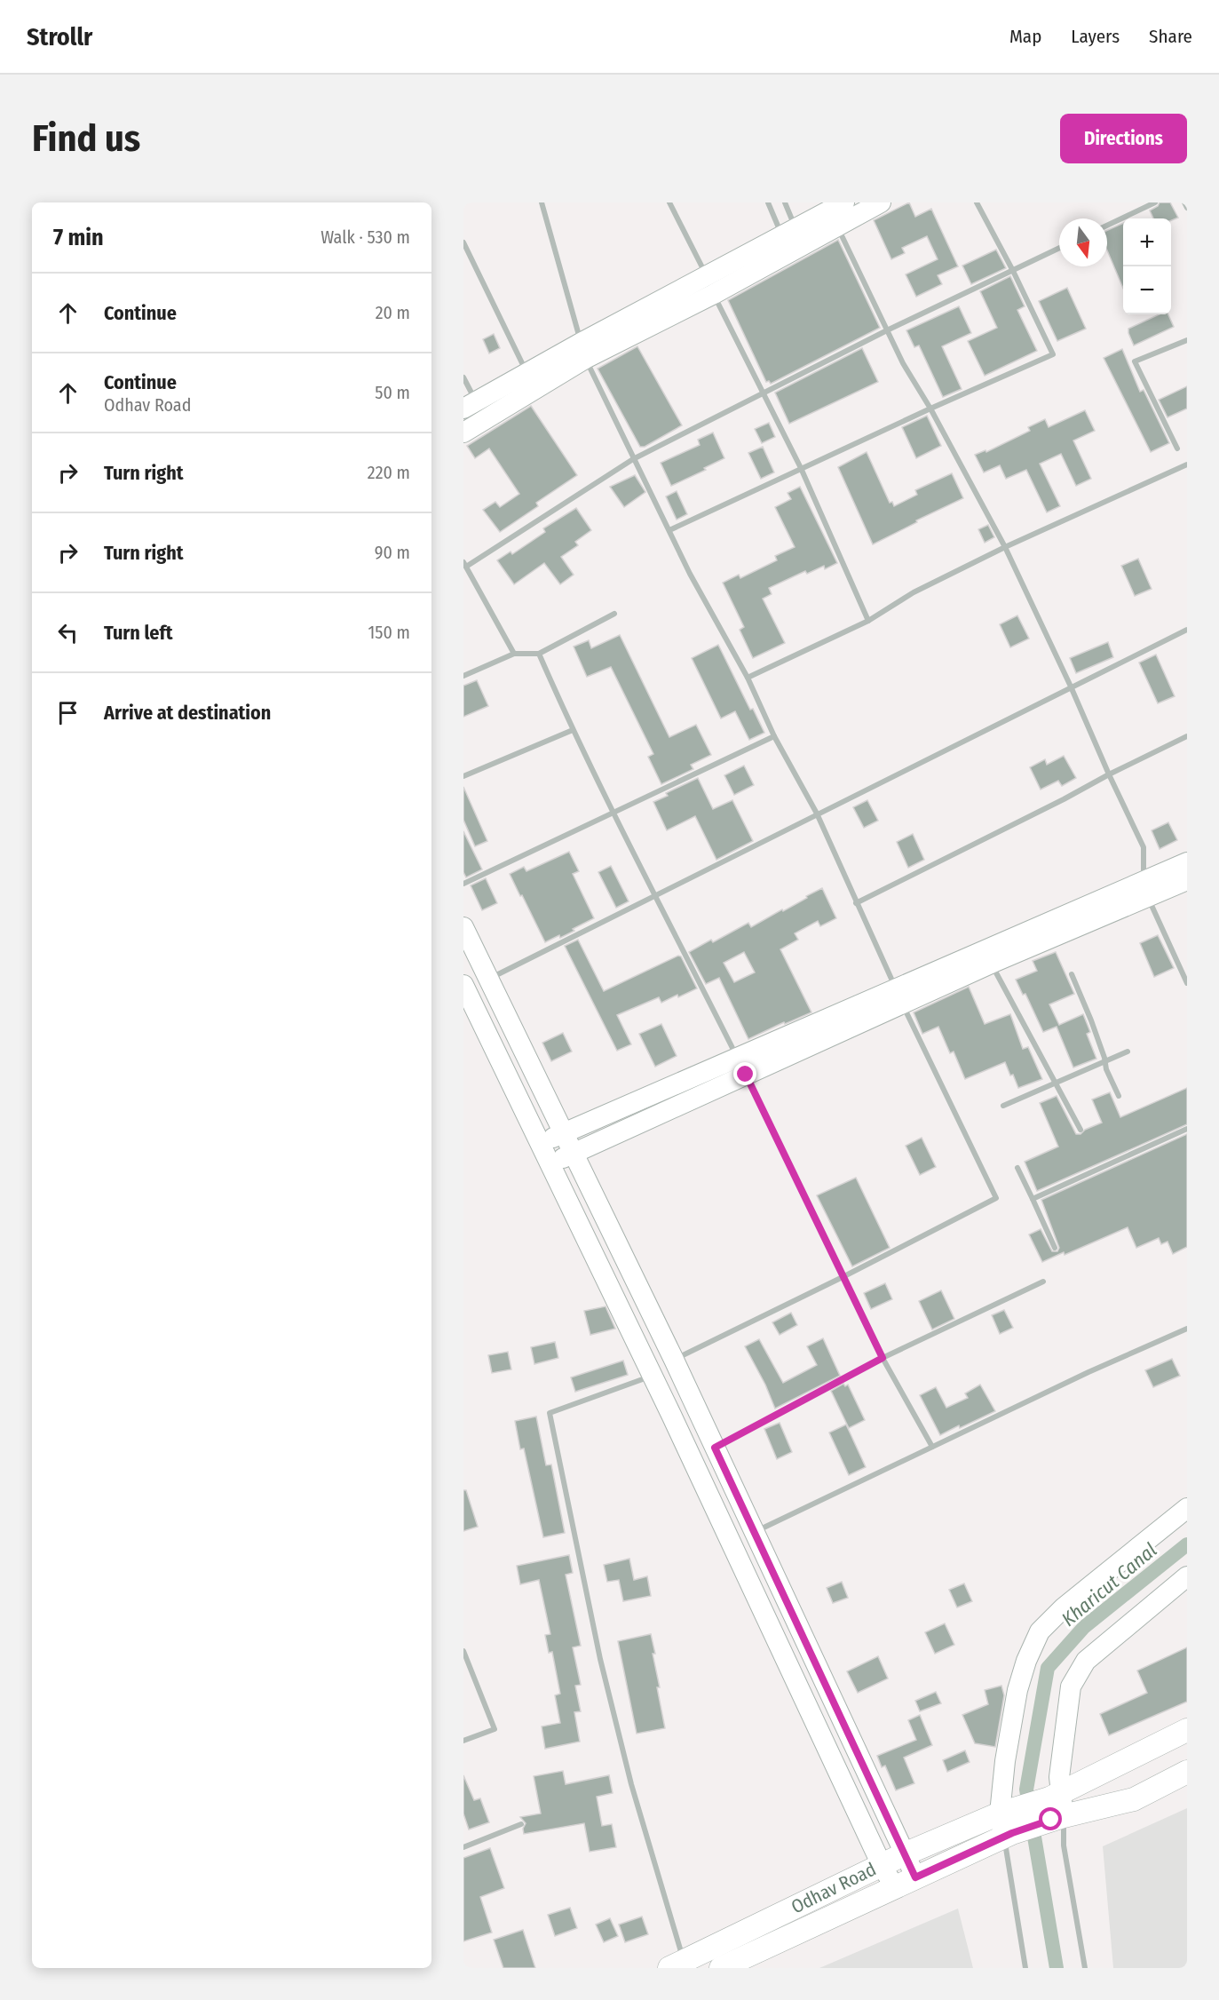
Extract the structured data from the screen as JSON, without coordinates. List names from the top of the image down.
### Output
{
  "streets": {
    "main road": ["Odhav Road"]
  },
  "water": ["Kharicut Canal"],
  "north": "bottom",
  "page": {
    "header": "Strollr",
    "nav": ["Map", "Layers", "Share"],
    "buttons": "Directions",
    "title": "Find us",
    "heading": ["7 min", "Walk · 530 m"],
    "map_buttons": ["+", "−"],
    "list": [
      ["Continue", "20 m"],
      ["Continue", "Odhav Road", "50 m"],
      ["Turn right", "220 m"],
      ["Turn right", "90 m"],
      ["Turn left", "150 m"],
      "Arrive at destination"
    ]
  }
}
